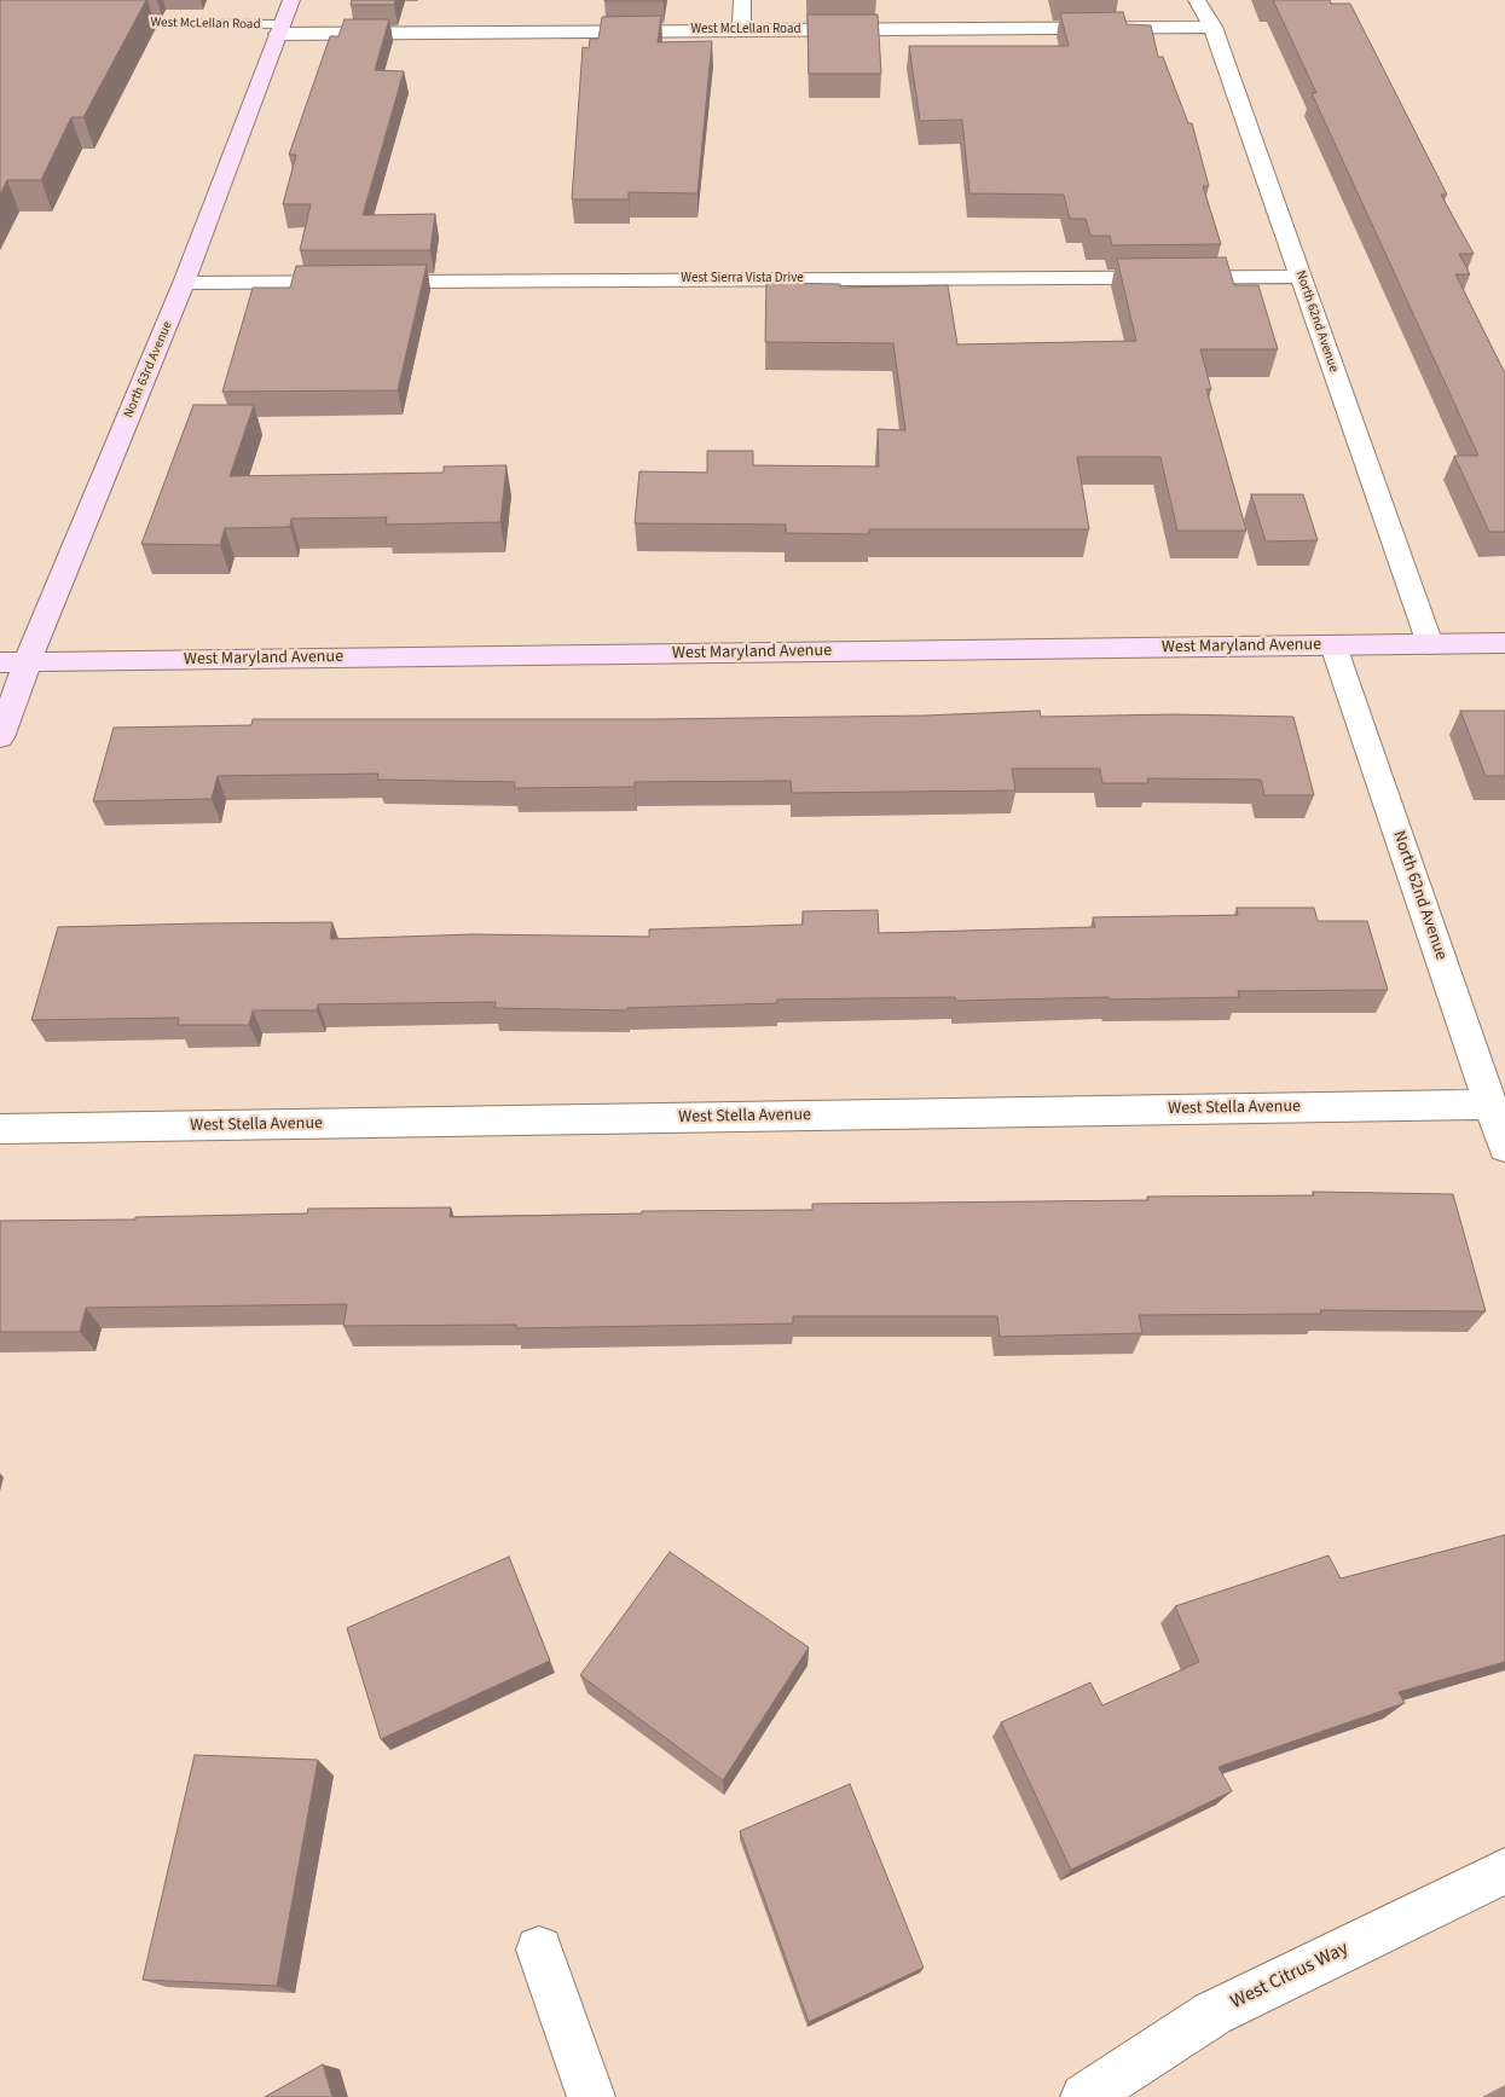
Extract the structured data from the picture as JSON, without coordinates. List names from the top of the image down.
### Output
{
  "streets": {
    "street": [
      "West McLellan Road",
      "West Sierra Vista Drive",
      "North 62nd Avenue",
      "North 63rd Avenue",
      "West Maryland Avenue",
      "West Stella Avenue",
      "West Citrus Way"
    ]
  },
  "crossings": [
    ["West McLellan Road", "North 62nd Avenue"],
    ["West McLellan Road", "North 63rd Avenue"],
    ["West Sierra Vista Drive", "North 62nd Avenue"],
    ["West Sierra Vista Drive", "North 63rd Avenue"],
    ["North 62nd Avenue", "West Maryland Avenue"],
    ["North 62nd Avenue", "West Stella Avenue"],
    ["North 63rd Avenue", "West Maryland Avenue"]
  ]
}
